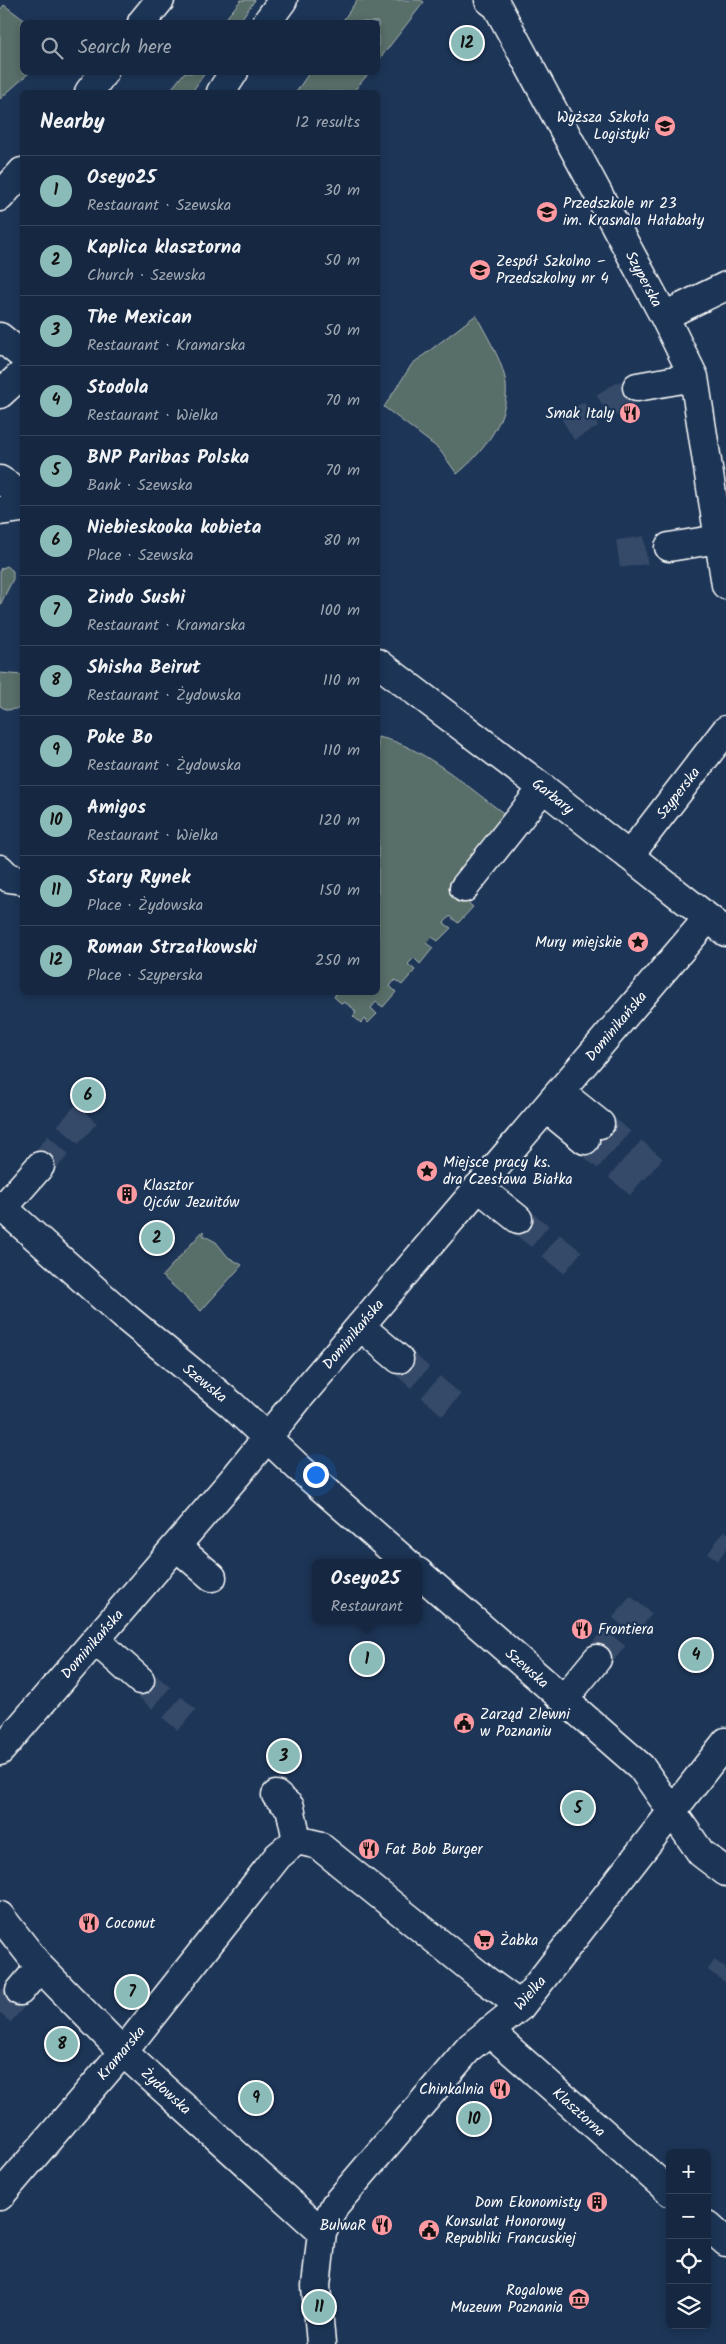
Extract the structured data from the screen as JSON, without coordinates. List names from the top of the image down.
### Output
{
  "streets": {
    "street": [
      "Szyperska",
      "Garbary",
      "Dominikańska",
      "Szewska",
      "Wielka",
      "Kramarska",
      "Żydowska",
      "Klasztorna"
    ]
  },
  "crossings": [
    ["Szyperska", "Garbary"],
    ["Garbary", "Dominikańska"],
    ["Dominikańska", "Szewska"],
    ["Szewska", "Wielka"],
    ["Wielka", "Żydowska"],
    ["Wielka", "Klasztorna"],
    ["Kramarska", "Żydowska"]
  ],
  "places": {
    "school or university": ["Wyższa Szkoła Logistyki", "Przedszkole nr 23 im. Krasnala Hałabały", "Zespół Szkolno – Przedszkolny nr 4"],
    "restaurant": [
      "Smak Italy",
      "Frontiera",
      "Fat Bob Burger",
      "Coconut",
      "Chinkalnia",
      "BulwaR"
    ],
    "place": ["Mury miejskie", "Miejsce pracy ks. dra Czesława Białka"],
    "building": ["Klasztor Ojców Jezuitów", "Dom Ekonomisty"],
    "public building": ["Zarząd Zlewni w Poznaniu", "Konsulat Honorowy Republiki Francuskiej"],
    "supermarket": ["Żabka"],
    "museum": ["Rogalowe Muzeum Poznania"]
  },
  "page": {
    "search": "Search here",
    "pins": [
      "12",
      "6",
      "2",
      "4",
      "1",
      "3",
      "5",
      "7",
      "8",
      "9",
      "10",
      "11"
    ],
    "heading": ["Nearby", "12 results"],
    "list": [
      {
        "mark": "1",
        "name": "Oseyo25",
        "note": "Restaurant · Szewska",
        "value": "30 m"
      },
      {
        "mark": "2",
        "name": "Kaplica klasztorna",
        "note": "Church · Szewska",
        "value": "50 m"
      },
      {
        "mark": "3",
        "name": "The Mexican",
        "note": "Restaurant · Kramarska",
        "value": "50 m"
      },
      {
        "mark": "4",
        "name": "Stodola",
        "note": "Restaurant · Wielka",
        "value": "70 m"
      },
      {
        "mark": "5",
        "name": "BNP Paribas Polska",
        "note": "Bank · Szewska",
        "value": "70 m"
      },
      {
        "mark": "6",
        "name": "Niebieskooka kobieta",
        "note": "Place · Szewska",
        "value": "80 m"
      },
      {
        "mark": "7",
        "name": "Zindo Sushi",
        "note": "Restaurant · Kramarska",
        "value": "100 m"
      },
      {
        "mark": "8",
        "name": "Shisha Beirut",
        "note": "Restaurant · Żydowska",
        "value": "110 m"
      },
      {
        "mark": "9",
        "name": "Poke Bo",
        "note": "Restaurant · Żydowska",
        "value": "110 m"
      },
      {
        "mark": "10",
        "name": "Amigos",
        "note": "Restaurant · Wielka",
        "value": "120 m"
      },
      {
        "mark": "11",
        "name": "Stary Rynek",
        "note": "Place · Żydowska",
        "value": "150 m"
      },
      {
        "mark": "12",
        "name": "Roman Strzałkowski",
        "note": "Place · Szyperska",
        "value": "250 m"
      }
    ],
    "popup": ["Oseyo25", "Restaurant"],
    "map_buttons": ["+", "−"]
  }
}
